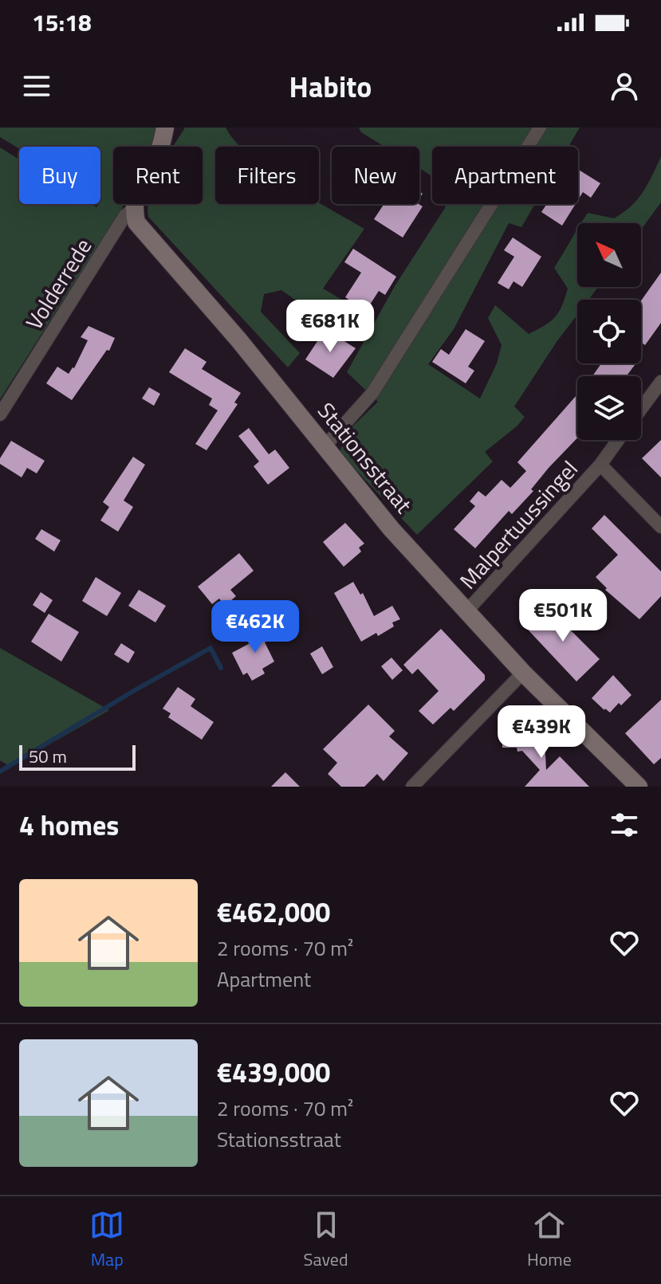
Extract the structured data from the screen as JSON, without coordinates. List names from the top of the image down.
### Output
{
  "streets": {
    "street": ["Volderrede", "Stationsstraat", "Malpertuussingel"]
  },
  "crossings": [
    ["Volderrede", "Stationsstraat"],
    ["Stationsstraat", "Malpertuussingel"]
  ],
  "scale_bar": "50 m",
  "north": "top left",
  "page": {
    "status": "15:18",
    "header": "Habito",
    "chip": [
      "Buy",
      "Rent",
      "Filters",
      "New",
      "Apartment"
    ],
    "price": [
      "€681K",
      "€501K",
      "€462K",
      "€439K"
    ],
    "scale": "50 m",
    "heading": "4 homes",
    "list": [
      {
        "name": "€462,000",
        "note": "2 rooms · 70 m² · Apartment"
      },
      {
        "name": "€439,000",
        "note": "2 rooms · 70 m² · Stationsstraat"
      }
    ],
    "tabs": ["Map", "Saved", "Home"]
  }
}
